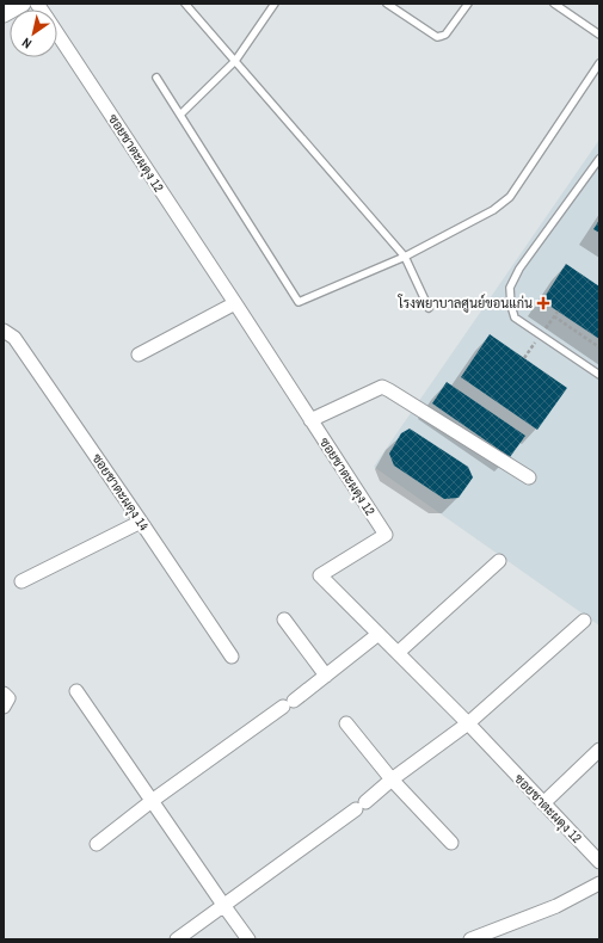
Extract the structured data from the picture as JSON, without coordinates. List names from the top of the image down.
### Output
{
  "streets": {
    "street": ["ซอยชาตะผดุง 12", "ซอยชาตะผดุง 14"]
  },
  "places": {
    "health": ["โรงพยาบาลศูนย์ขอนแก่น"]
  },
  "north": "bottom left"
}
